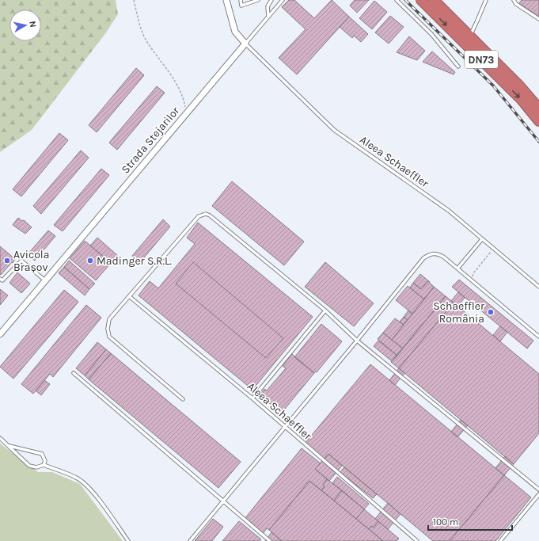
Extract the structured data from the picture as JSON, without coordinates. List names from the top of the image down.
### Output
{
  "streets": {
    "highway": ["DN73"],
    "street": ["Strada Stejarilor"],
    "lane": ["Aleea Schaeffler"]
  },
  "crossings": [
    ["Strada Stejarilor", "Aleea Schaeffler"]
  ],
  "places": ["Avicola Brașov", "Madinger S.R.L.", "Schaeffler România"],
  "scale_bar": "100 m",
  "north": "right"
}
